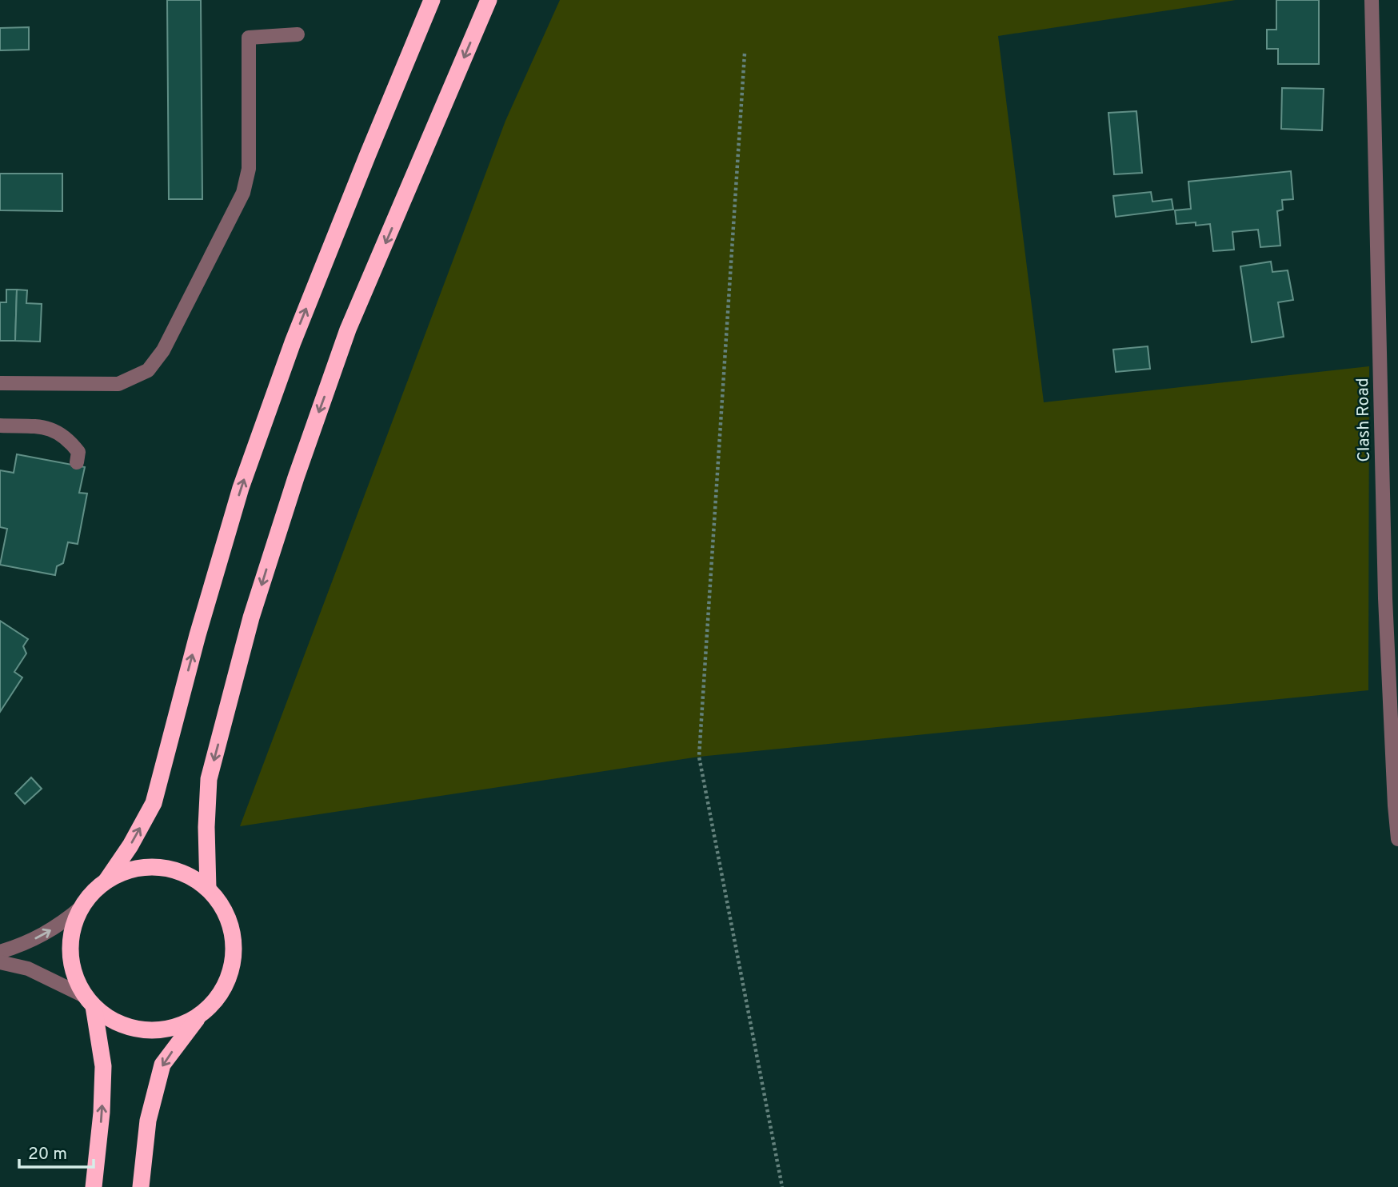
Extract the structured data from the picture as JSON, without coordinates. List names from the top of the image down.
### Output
{
  "streets": {
    "street": ["Clash Road"]
  },
  "scale_bar": "20 m"
}
